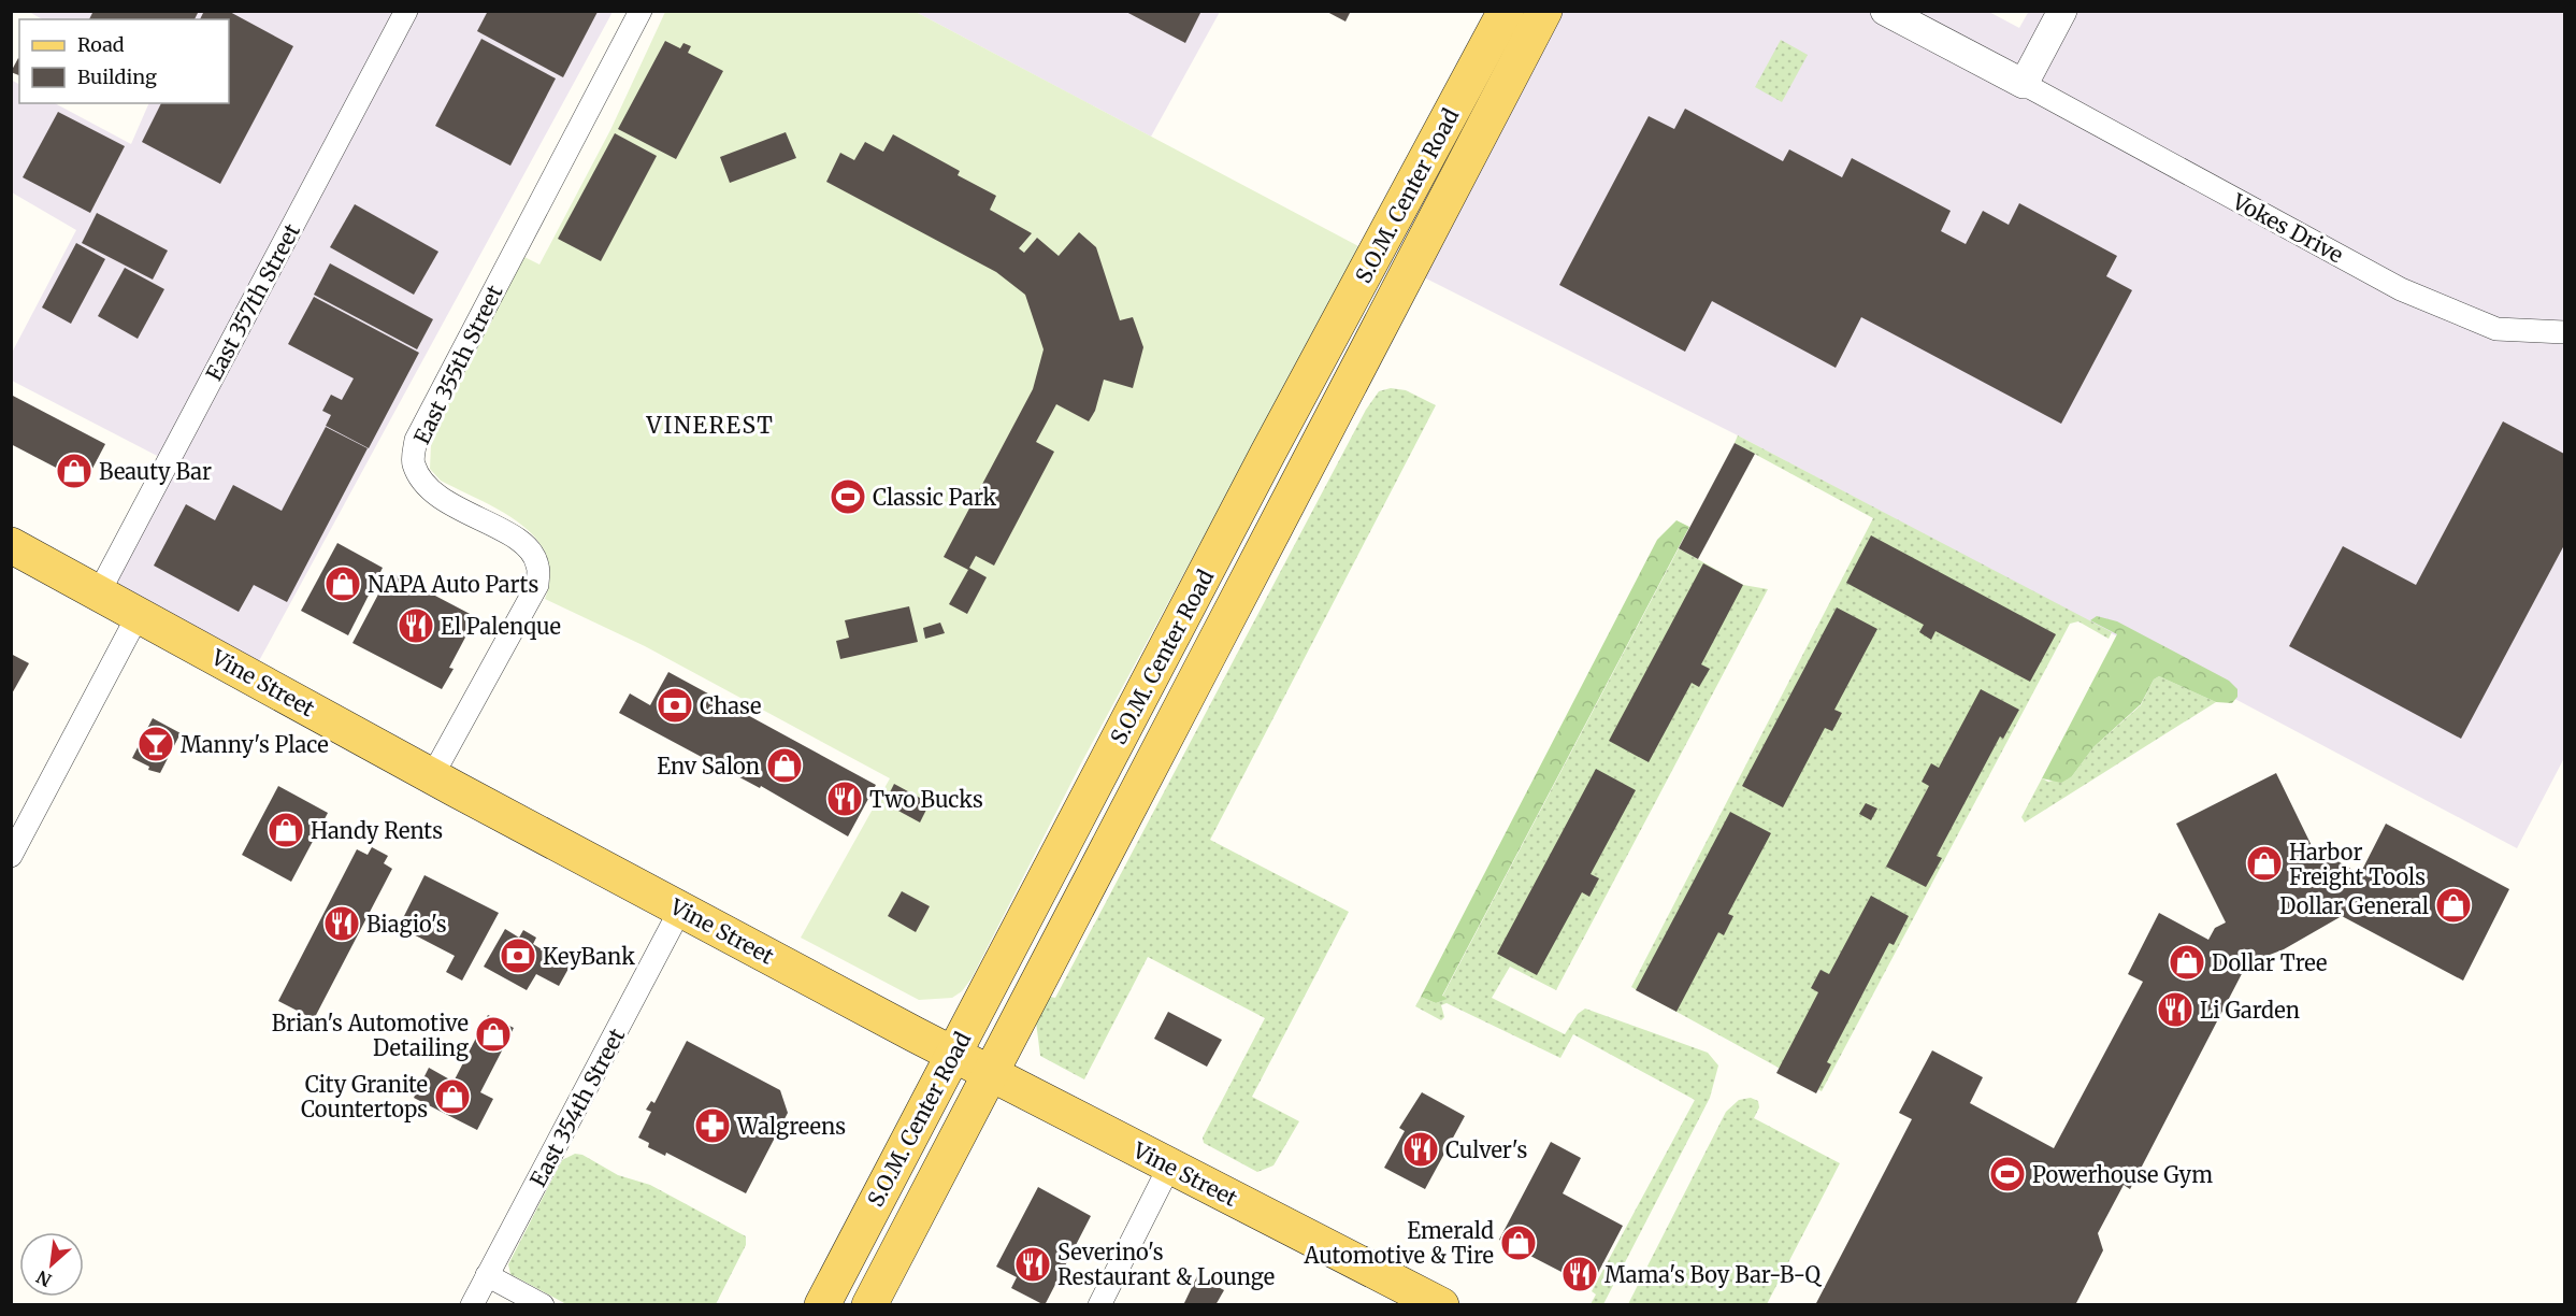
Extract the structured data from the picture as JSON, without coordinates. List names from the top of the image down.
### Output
{
  "streets": {
    "main road": ["S.O.M. Center Road", "Vine Street"],
    "street": [
      "Vokes Drive",
      "East 357th Street",
      "East 355th Street",
      "East 354th Street"
    ]
  },
  "crossings": [
    ["S.O.M. Center Road", "Vine Street"],
    ["East 357th Street", "Vine Street"],
    ["East 355th Street", "Vine Street"],
    ["Vine Street", "East 354th Street"]
  ],
  "districts": ["VINEREST"],
  "places": {
    "shop": [
      "Beauty Bar",
      "NAPA Auto Parts",
      "Env Salon",
      "Handy Rents",
      "Harbor Freight Tools",
      "Dollar General",
      "Dollar Tree",
      "Brian's Automotive Detailing",
      "City Granite Countertops",
      "Emerald Automotive & Tire"
    ],
    "sports": ["Classic Park", "Powerhouse Gym"],
    "restaurant": [
      "El Palenque",
      "Two Bucks",
      "Biagio's",
      "Li Garden",
      "Culver's",
      "Severino's Restaurant & Lounge",
      "Mama's Boy Bar-B-Q"
    ],
    "bank": ["Chase", "KeyBank"],
    "bar": ["Manny's Place"],
    "pharmacy": ["Walgreens"]
  },
  "legend": ["Road", "Building"],
  "north": "bottom left"
}
